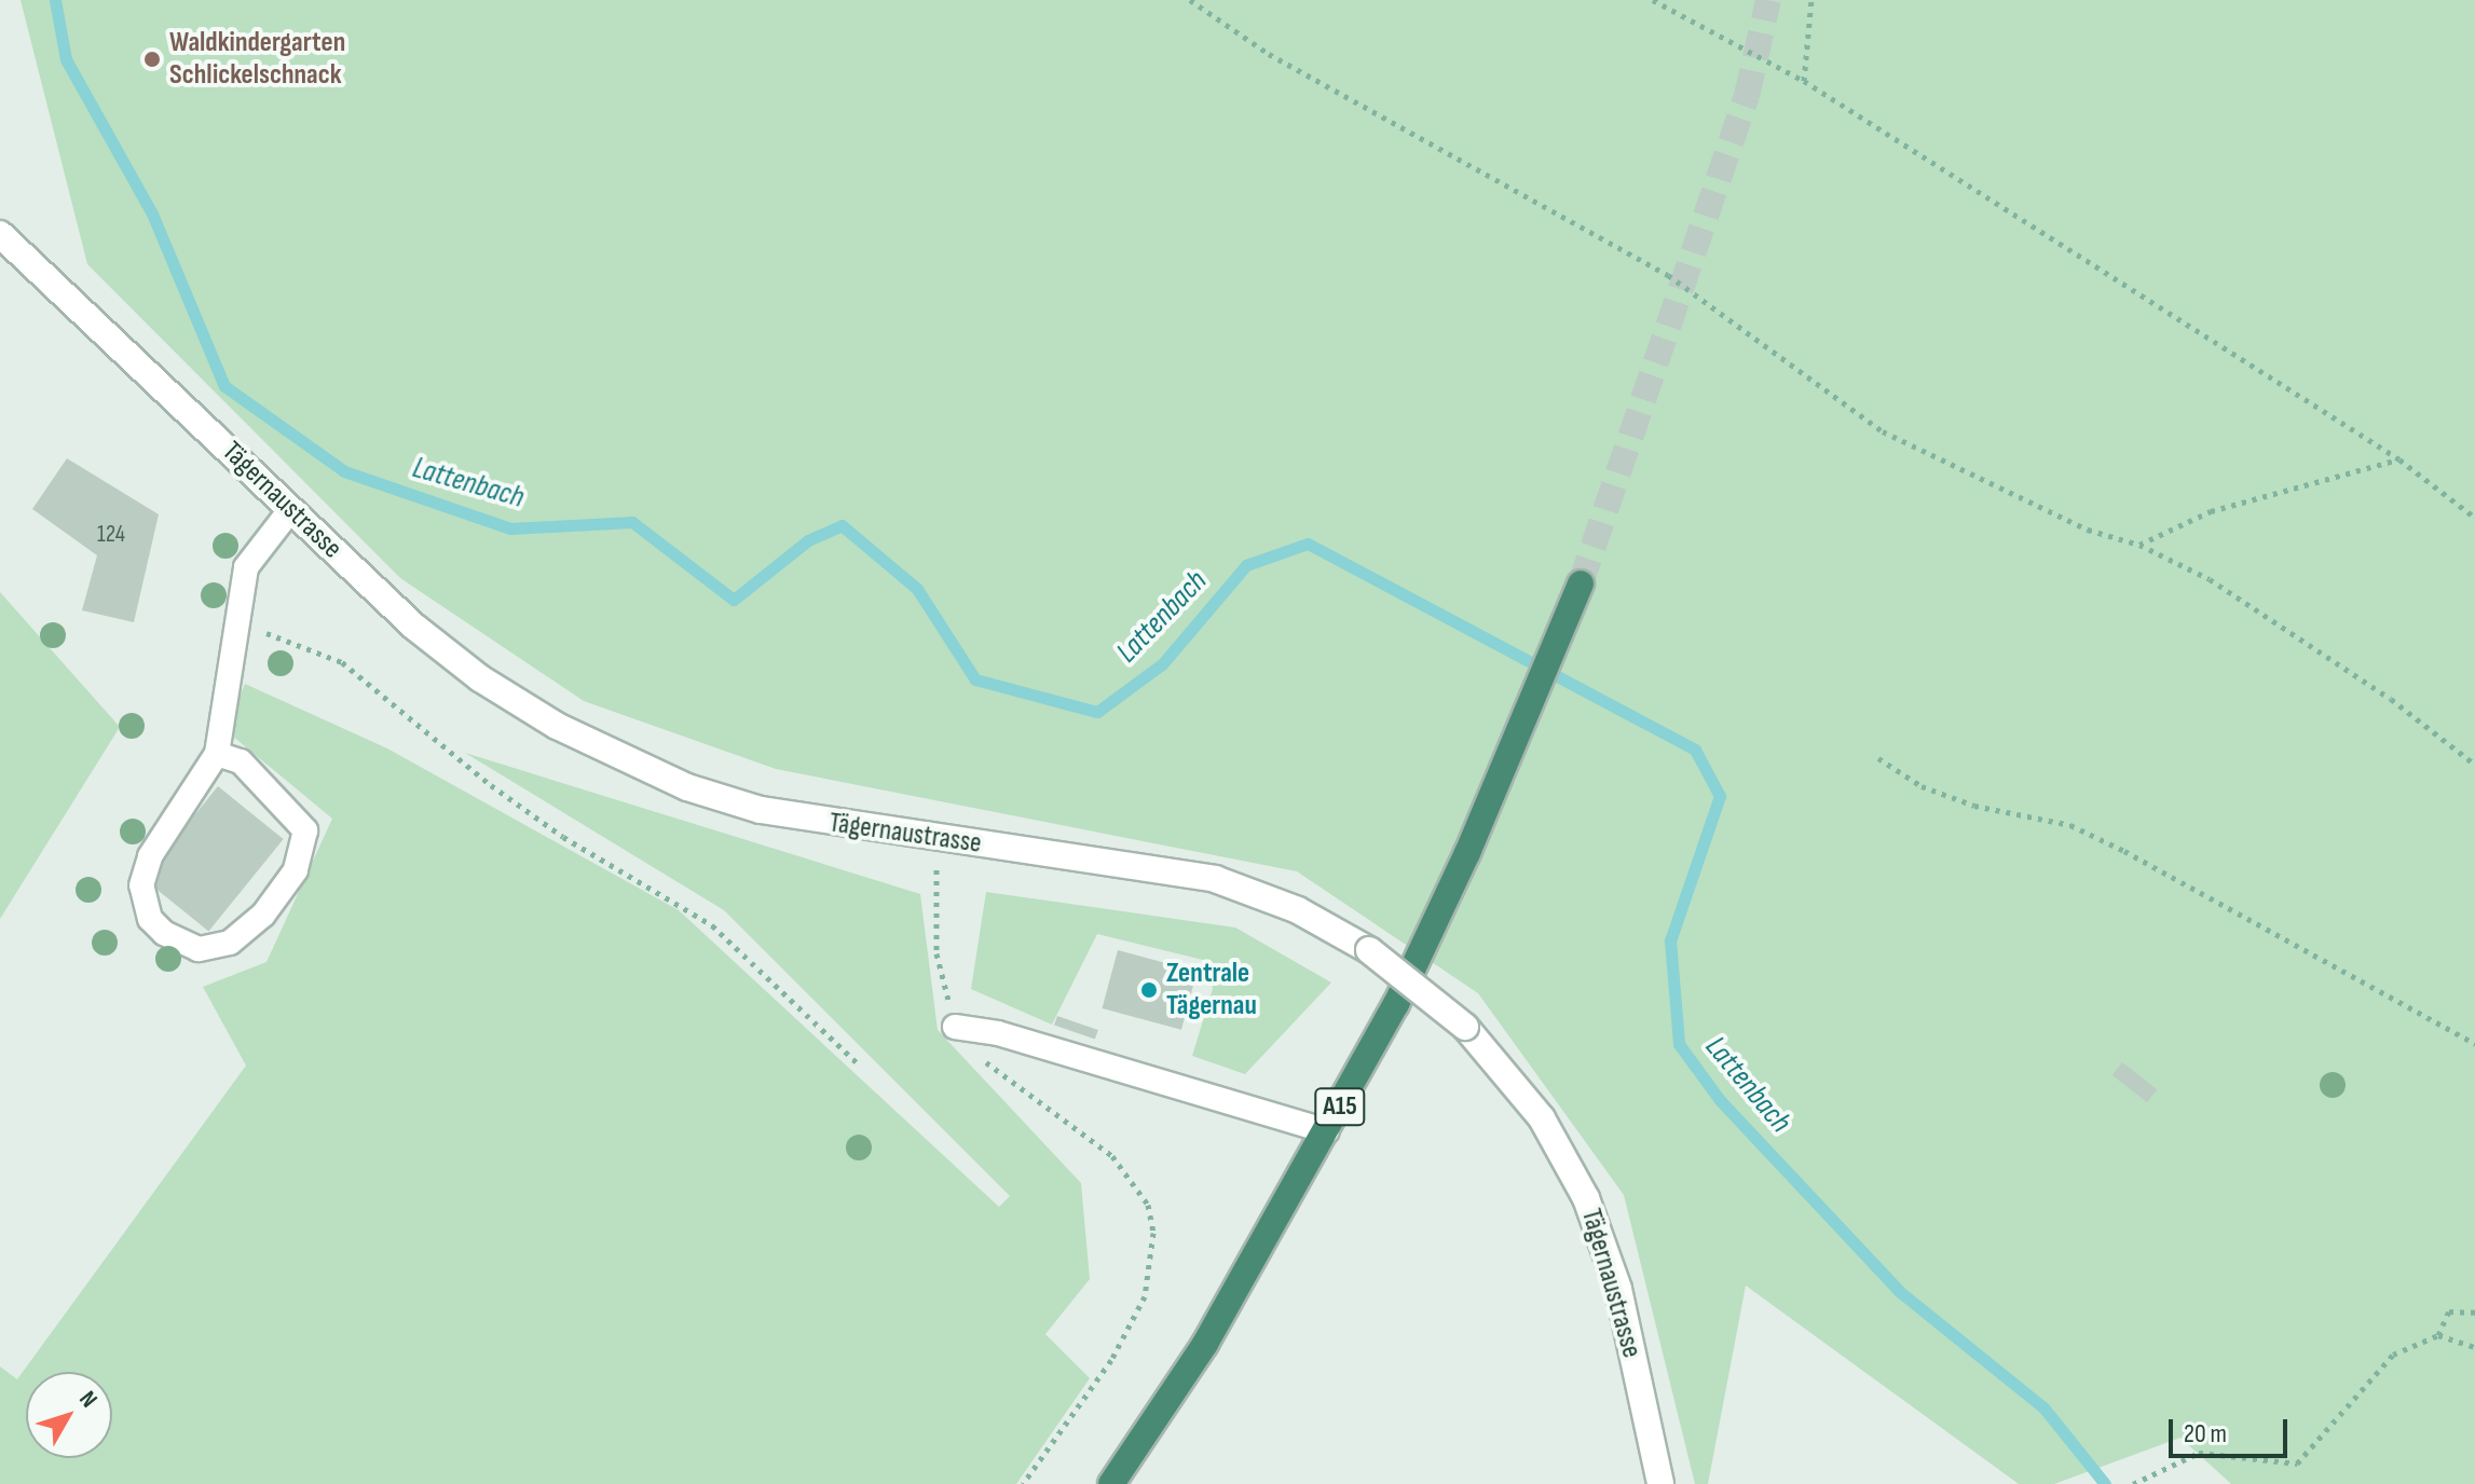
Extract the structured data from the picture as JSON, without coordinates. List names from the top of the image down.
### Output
{
  "streets": {
    "highway": ["A15"],
    "street": ["Tägernaustrasse"]
  },
  "water": ["Lattenbach"],
  "places": ["Waldkindergarten Schlickelschnack", "Zentrale Tägernau"],
  "house_numbers": ["124"],
  "scale_bar": "20 m",
  "north": "top right"
}
